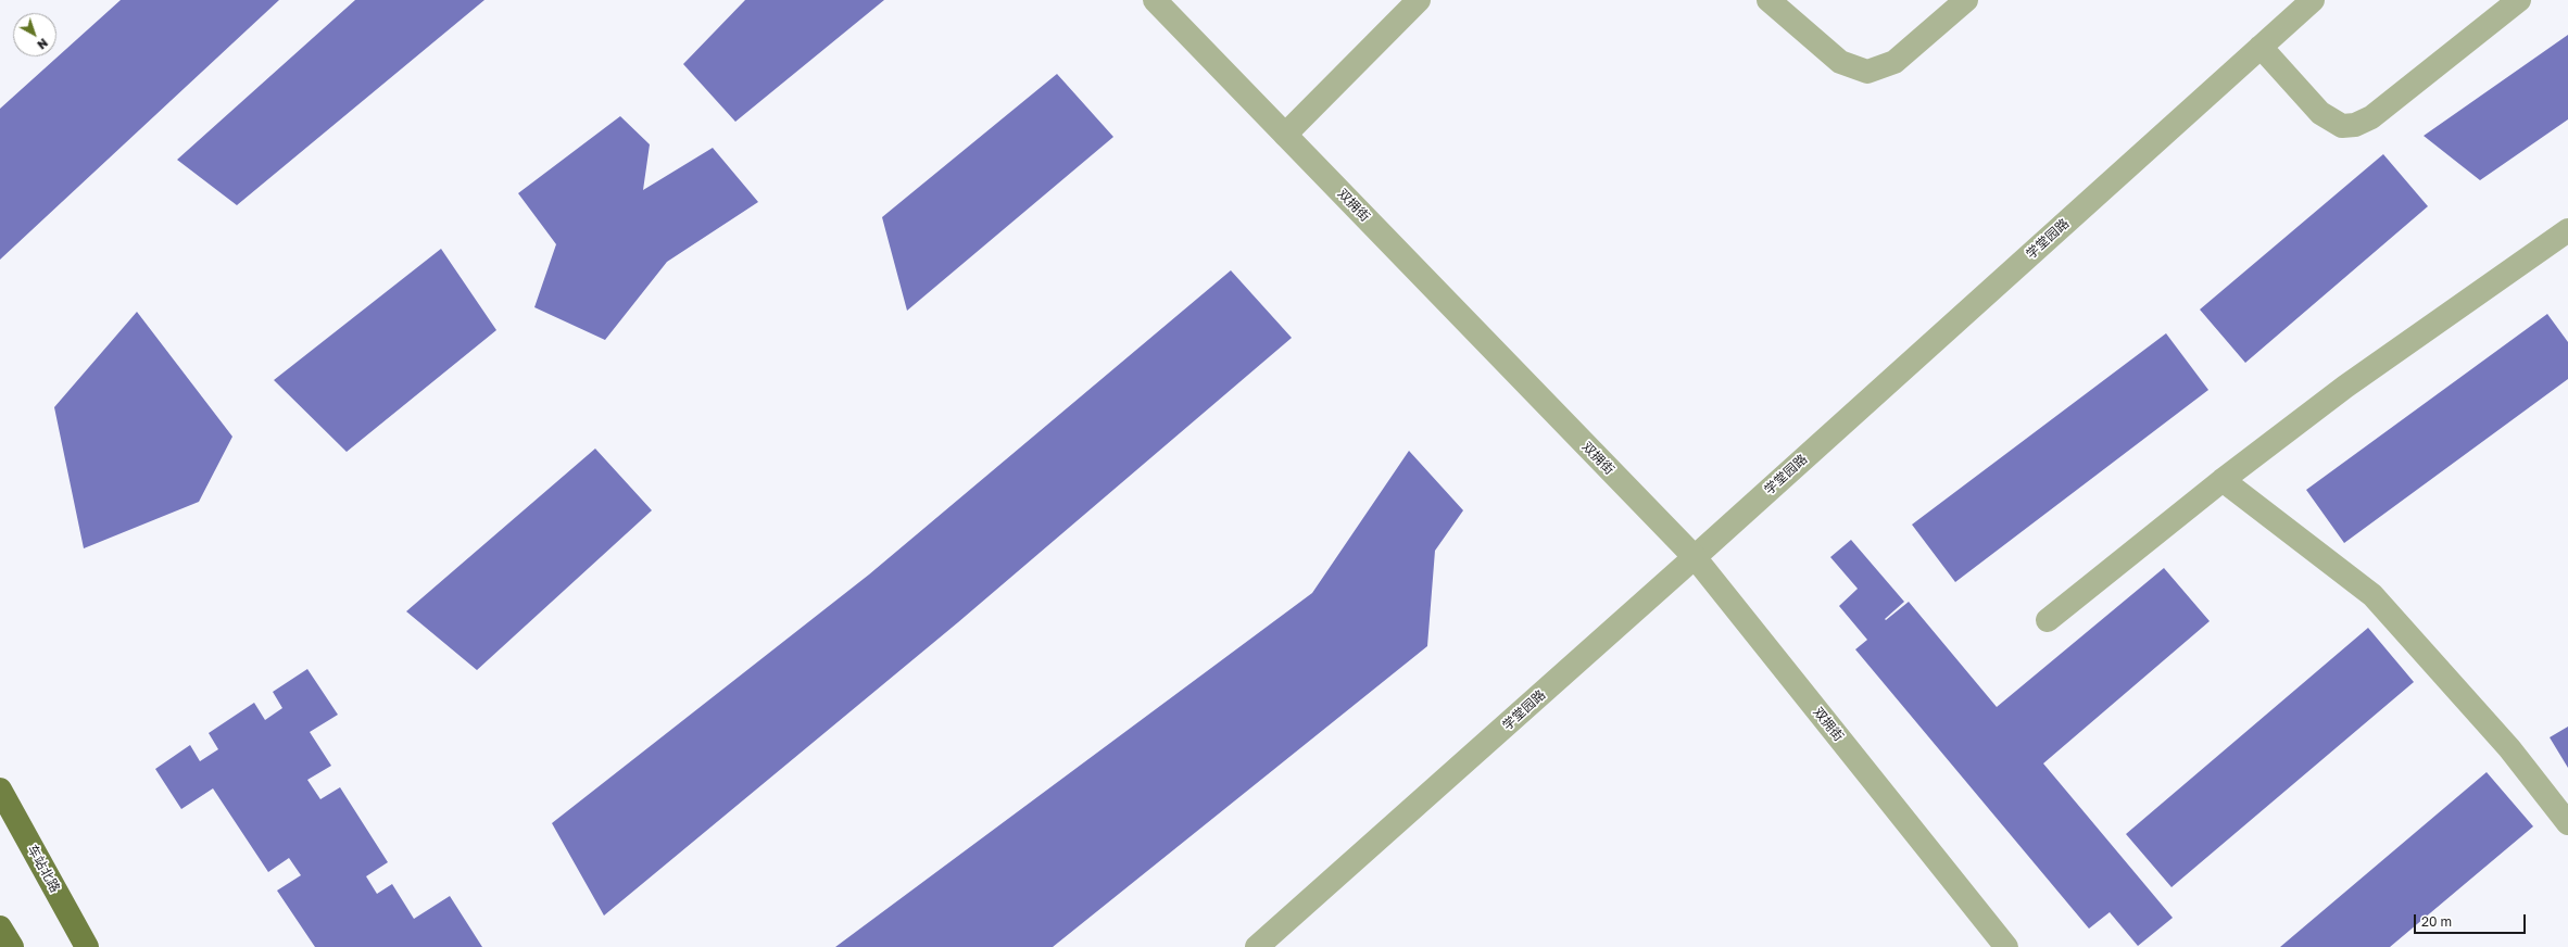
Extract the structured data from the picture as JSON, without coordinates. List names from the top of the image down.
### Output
{
  "streets": {
    "main road": ["车站北路"],
    "street": ["双拥街", "学堂园路"]
  },
  "crossings": [
    ["双拥街", "学堂园路"]
  ],
  "scale_bar": "20 m",
  "north": "bottom right"
}
